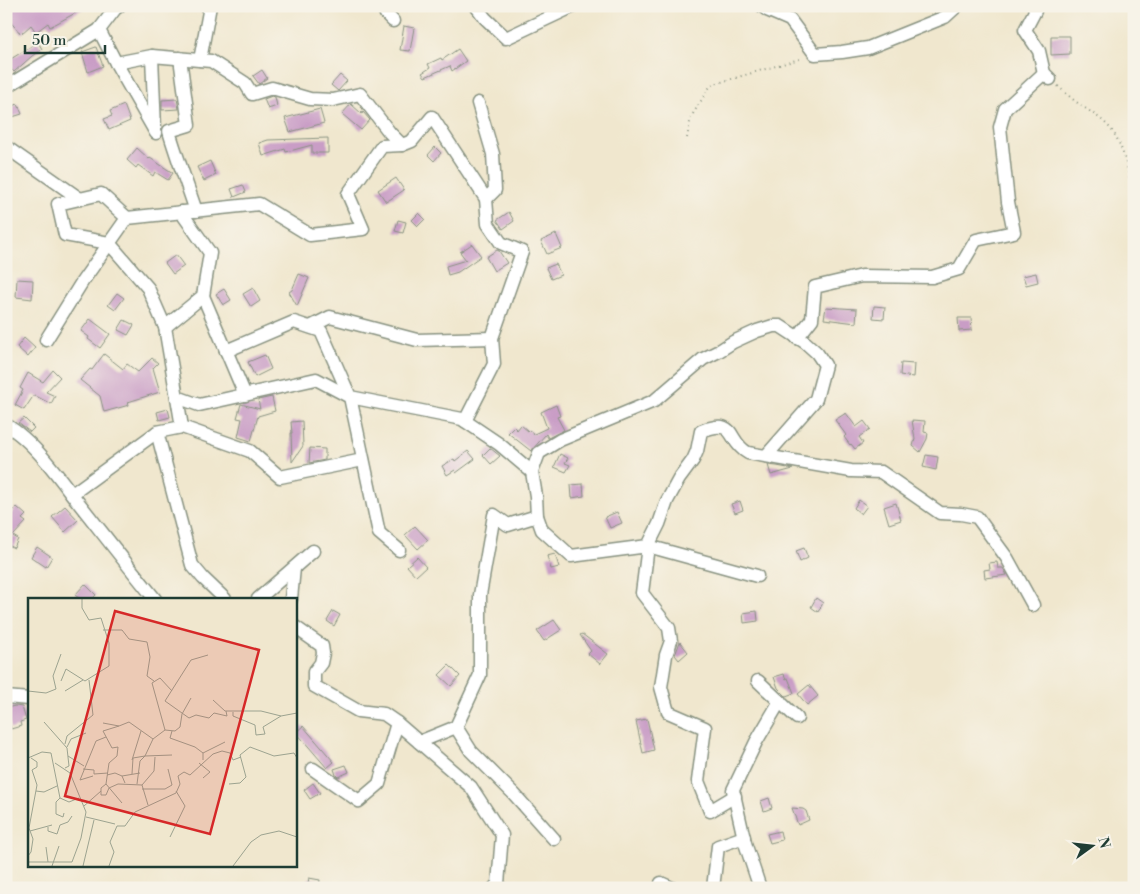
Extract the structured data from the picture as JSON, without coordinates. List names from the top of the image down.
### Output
{
  "scale_bar": "50 m",
  "north": "right"
}
